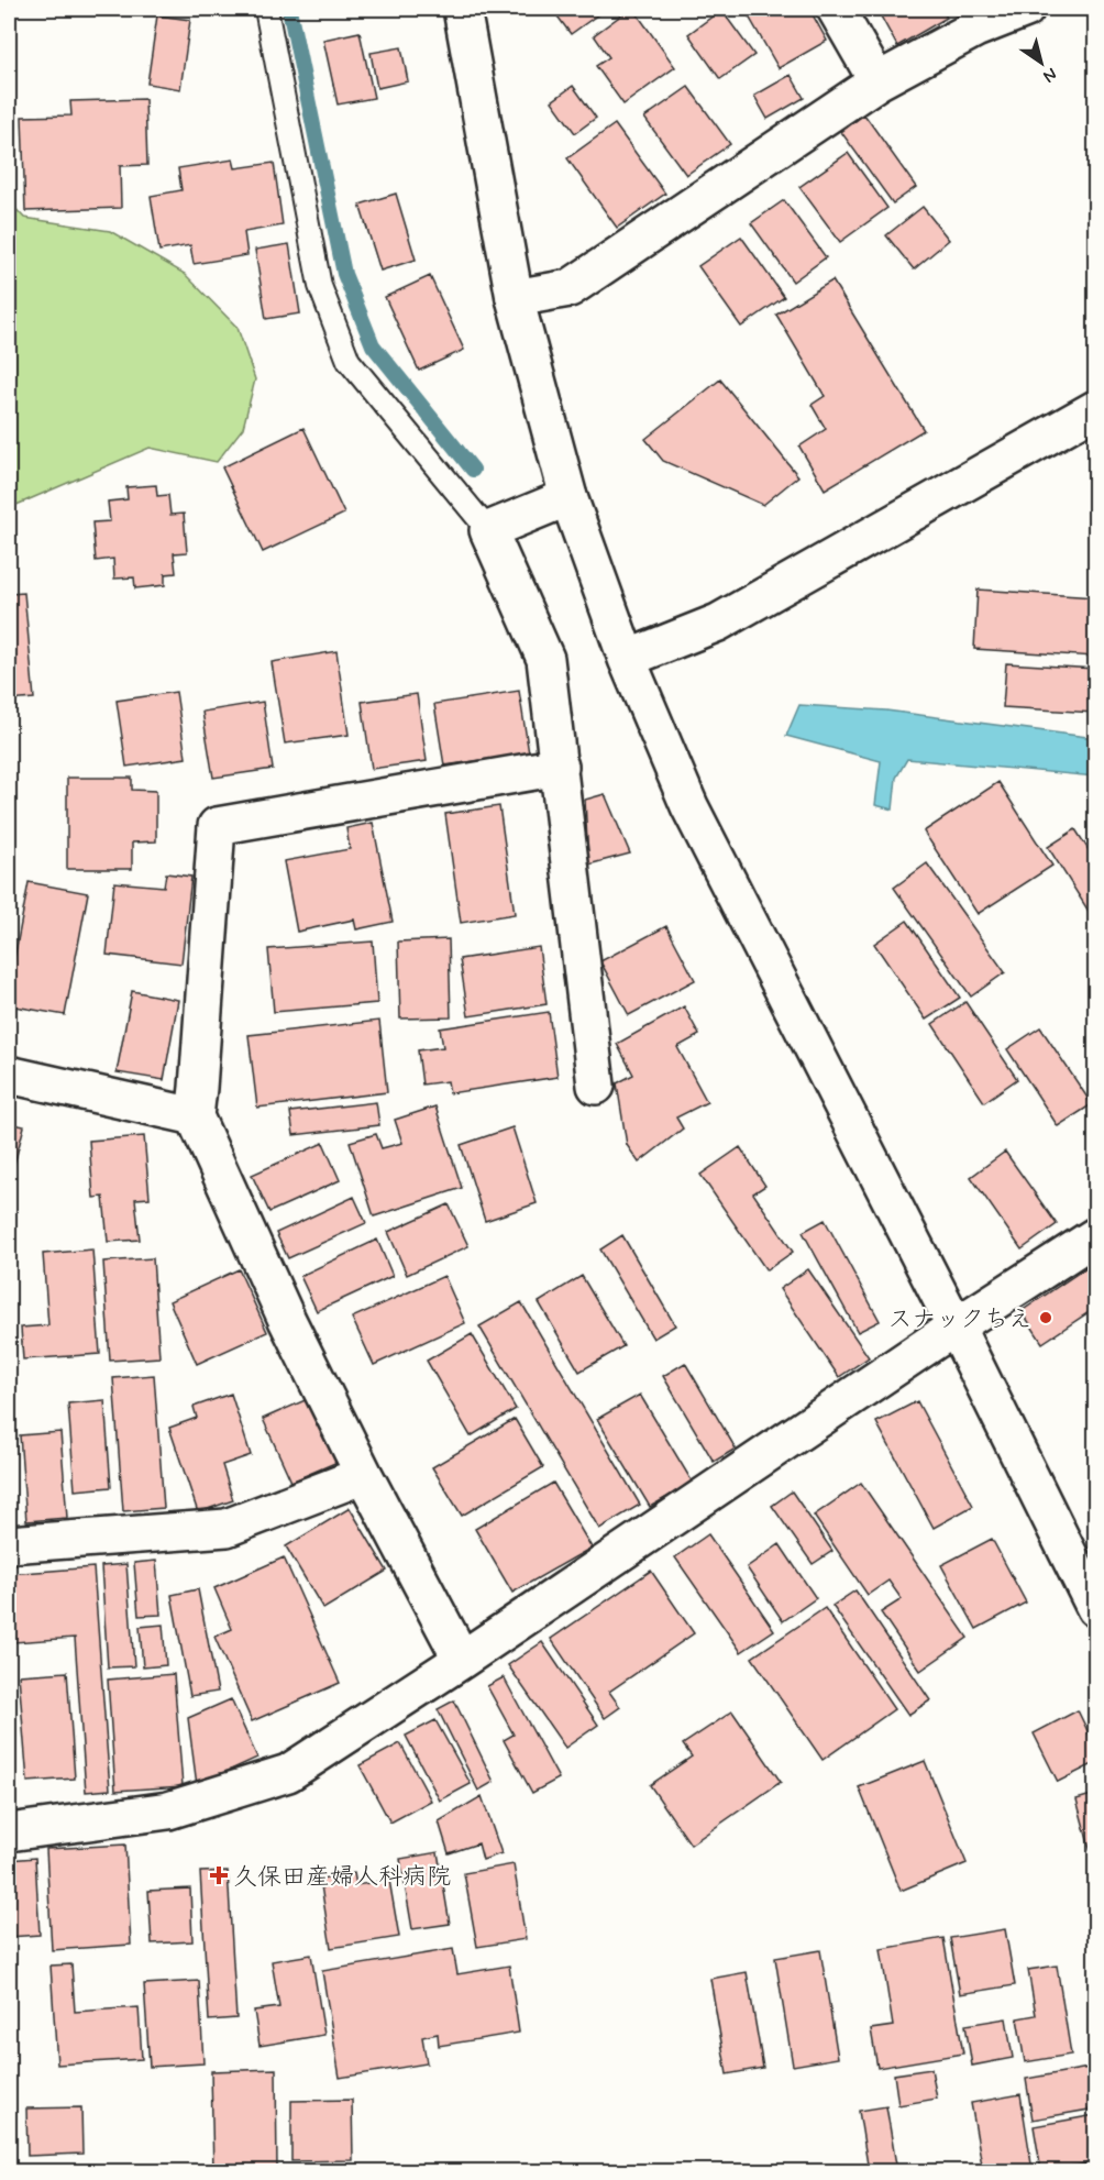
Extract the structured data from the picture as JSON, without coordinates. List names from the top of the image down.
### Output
{
  "places": {
    "other": ["スナックちえ"],
    "health": ["久保田産婦人科病院"]
  },
  "north": "bottom right"
}
